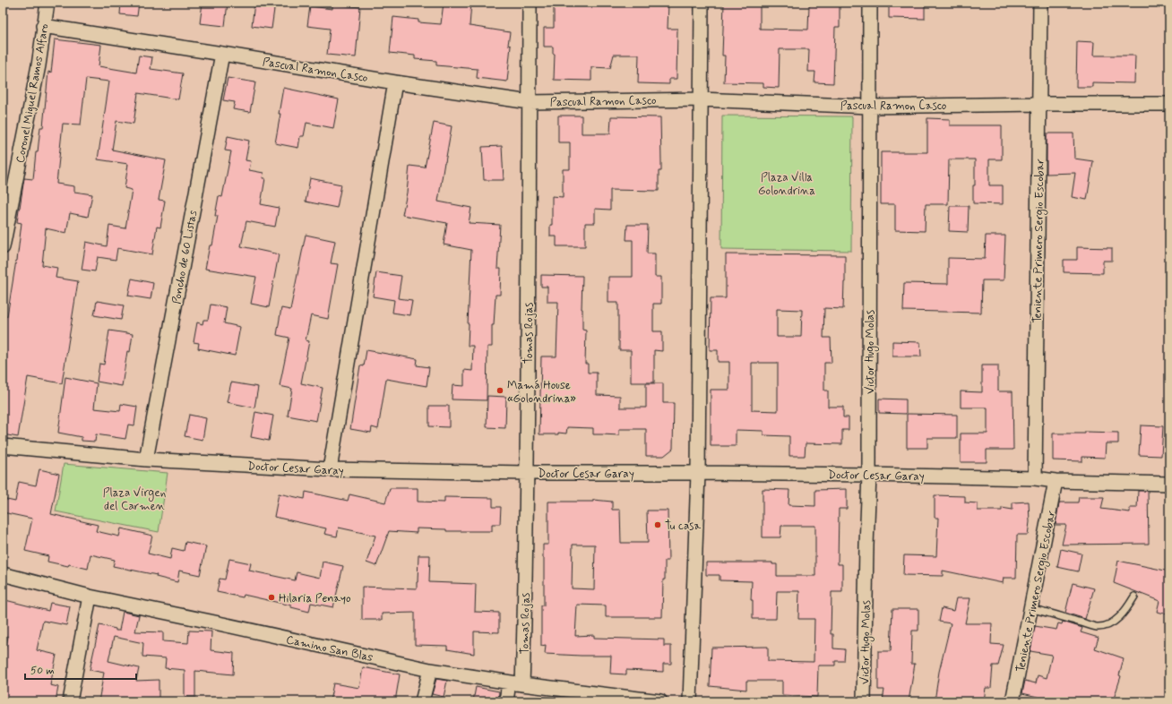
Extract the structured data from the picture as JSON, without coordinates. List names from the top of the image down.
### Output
{
  "streets": {
    "street": [
      "Pascual Ramon Casco",
      "Coronel Miguel Ramos Alfaro",
      "Teniente Primero Sergio Escobar",
      "Poncho de 60 Listas",
      "Tomas Rojas",
      "Victor Hugo Molas",
      "Doctor Cesar Garay",
      "Camino San Blas"
    ]
  },
  "crossings": [
    ["Pascual Ramon Casco", "Coronel Miguel Ramos Alfaro"],
    ["Pascual Ramon Casco", "Teniente Primero Sergio Escobar"],
    ["Pascual Ramon Casco", "Poncho de 60 Listas"],
    ["Pascual Ramon Casco", "Tomas Rojas"],
    ["Pascual Ramon Casco", "Victor Hugo Molas"],
    ["Teniente Primero Sergio Escobar", "Doctor Cesar Garay"],
    ["Poncho de 60 Listas", "Doctor Cesar Garay"],
    ["Tomas Rojas", "Doctor Cesar Garay"],
    ["Tomas Rojas", "Camino San Blas"],
    ["Victor Hugo Molas", "Doctor Cesar Garay"]
  ],
  "parks": ["Plaza Villa Golondrina", "Plaza Virgen del Carmen"],
  "places": ["Mamá House «Golondrina»", "Tu casa", "Hilaria Penayo"],
  "scale_bar": "50 m"
}
